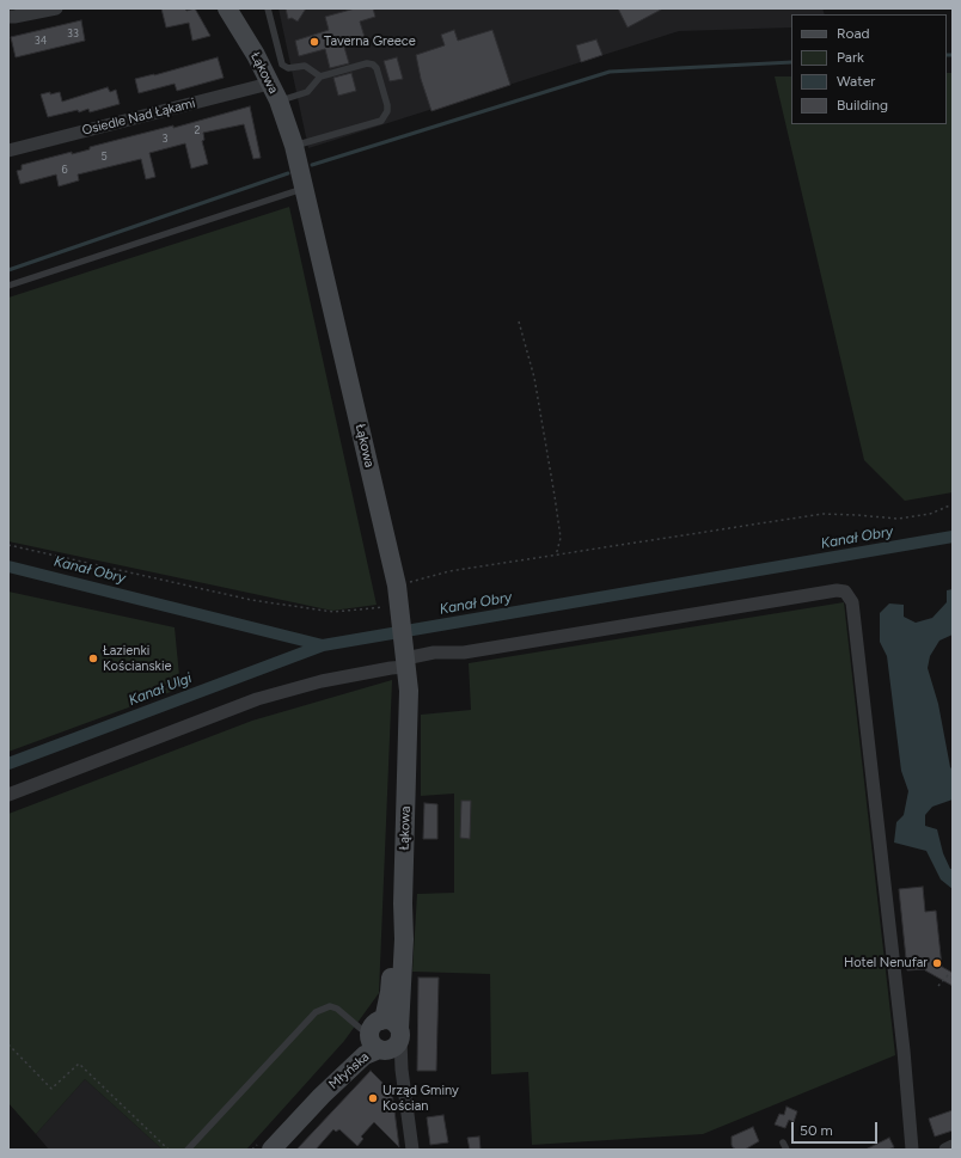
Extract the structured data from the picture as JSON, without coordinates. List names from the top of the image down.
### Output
{
  "streets": {
    "street": ["Łąkowa", "Osiedle Nad Łąkami", "Młyńska"]
  },
  "crossings": [
    ["Łąkowa", "Osiedle Nad Łąkami"],
    ["Łąkowa", "Młyńska"]
  ],
  "water": ["Kanał Obry", "Kanał Ulgi"],
  "places": [
    "Taverna Greece",
    "Łazienki Kościanskie",
    "Hotel Nenufar",
    "Urząd Gminy Kościan"
  ],
  "house_numbers": [
    "33",
    "34",
    "2",
    "3",
    "5",
    "6"
  ],
  "legend": [
    "Road",
    "Park",
    "Water",
    "Building"
  ],
  "scale_bar": "50 m"
}
